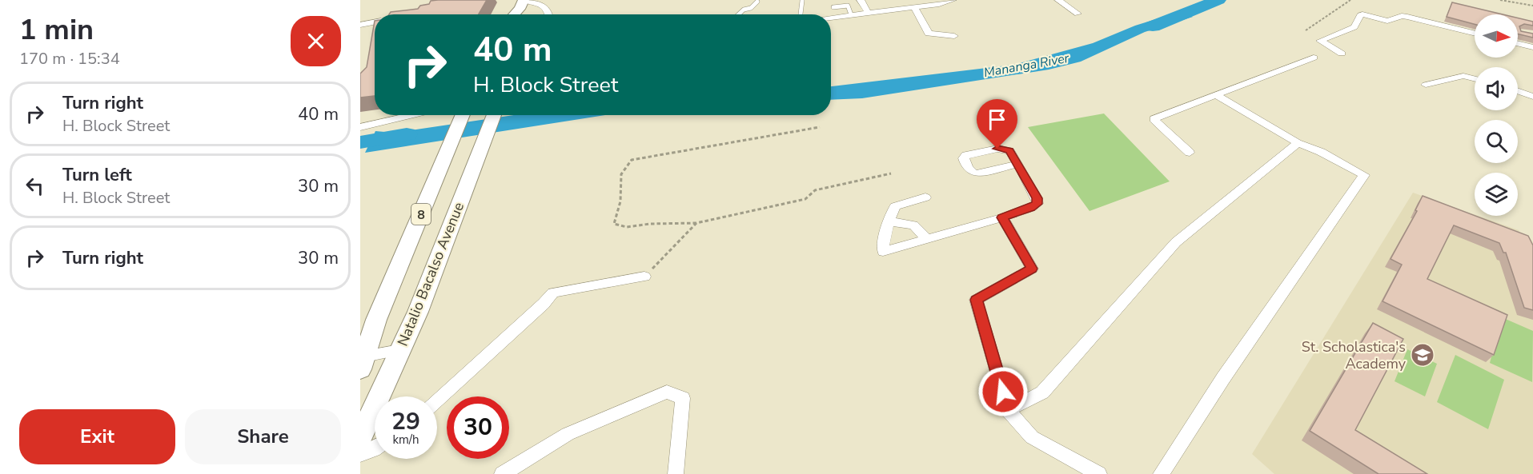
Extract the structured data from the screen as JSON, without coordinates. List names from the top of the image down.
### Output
{
  "streets": {
    "main road": ["8", "Natalio Bacalso Avenue"]
  },
  "water": ["Mananga River"],
  "places": {
    "school or university": ["St. Scholastica's Academy"]
  },
  "north": "right",
  "page": {
    "heading": ["1 min", "170 m · 15:34"],
    "turn": ["40 m", "H. Block Street"],
    "list": [
      {
        "name": "Turn right",
        "note": "H. Block Street",
        "value": "40 m"
      },
      {
        "name": "Turn left",
        "note": "H. Block Street",
        "value": "30 m"
      },
      {
        "name": "Turn right",
        "value": "30 m"
      }
    ],
    "speed": "29 km/h",
    "limit": "30",
    "buttons": ["Exit", "Share"]
  }
}
